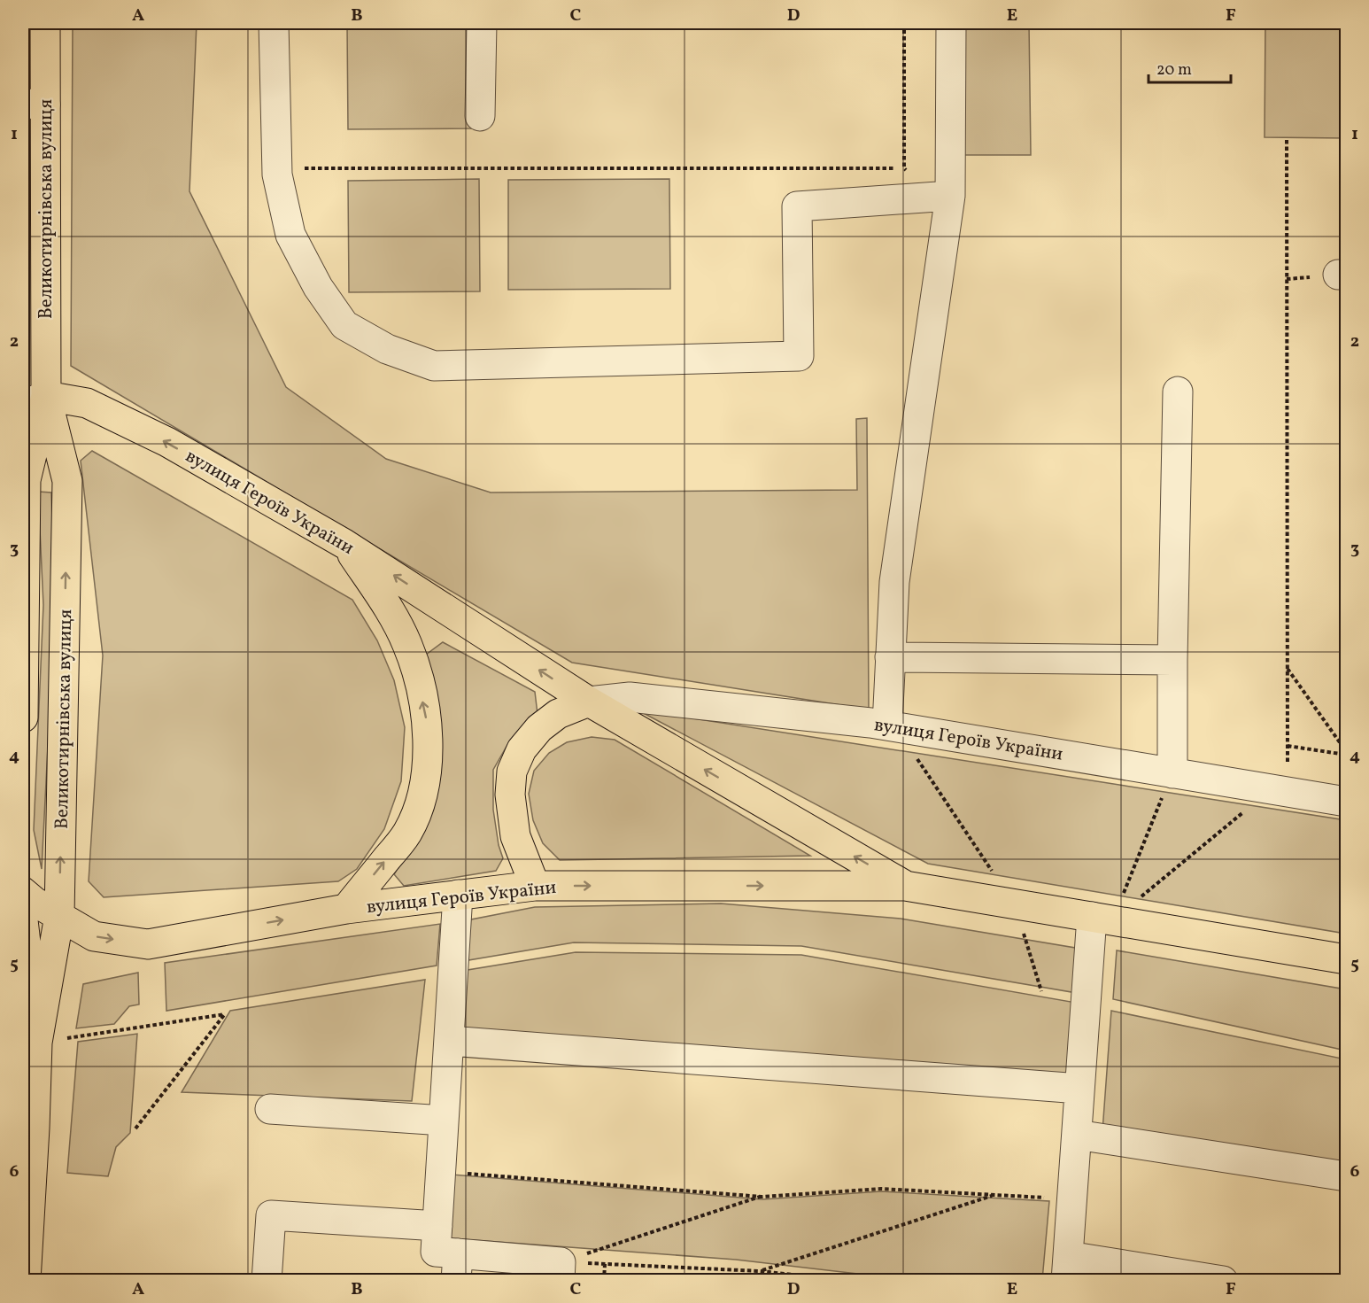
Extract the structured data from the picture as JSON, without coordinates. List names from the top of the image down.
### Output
{
  "streets": {
    "main road": ["Великотирнівська вулиця", "вулиця Героїв України"]
  },
  "crossings": [
    ["Великотирнівська вулиця", "вулиця Героїв України"]
  ],
  "scale_bar": "20 m",
  "grid": {
    "columns": [
      "A",
      "B",
      "C",
      "D",
      "E",
      "F"
    ],
    "rows": [
      "1",
      "2",
      "3",
      "4",
      "5",
      "6"
    ]
  }
}
